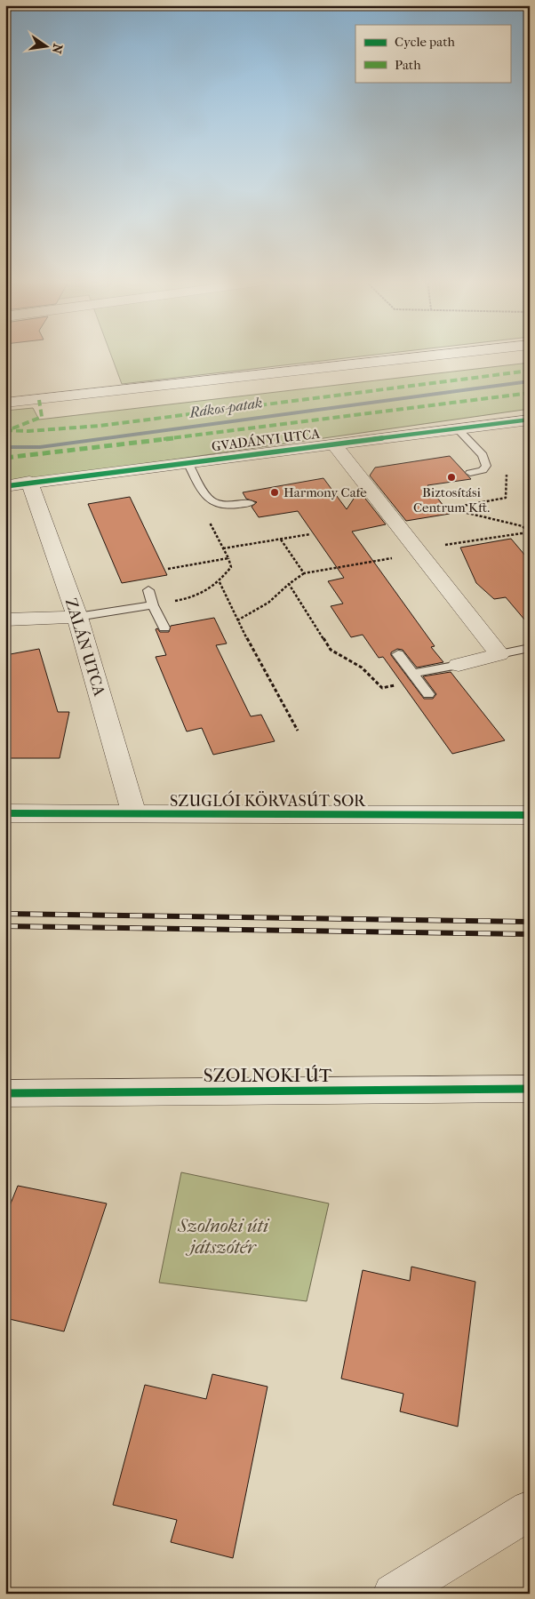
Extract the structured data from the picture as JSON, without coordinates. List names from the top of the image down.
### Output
{
  "streets": {
    "street": [
      "GVADÁNYI UTCA",
      "ZALÁN UTCA",
      "SZUGLÓI KÖRVASÚT SOR",
      "SZOLNOKI ÚT"
    ]
  },
  "crossings": [
    ["GVADÁNYI UTCA", "ZALÁN UTCA"],
    ["ZALÁN UTCA", "SZUGLÓI KÖRVASÚT SOR"]
  ],
  "water": ["Rákos-patak"],
  "parks": ["Szolnoki úti játszótér"],
  "places": ["Biztosítási Centrum Kft.", "Harmony Cafe"],
  "legend": ["Cycle path", "Path"],
  "north": "right"
}
